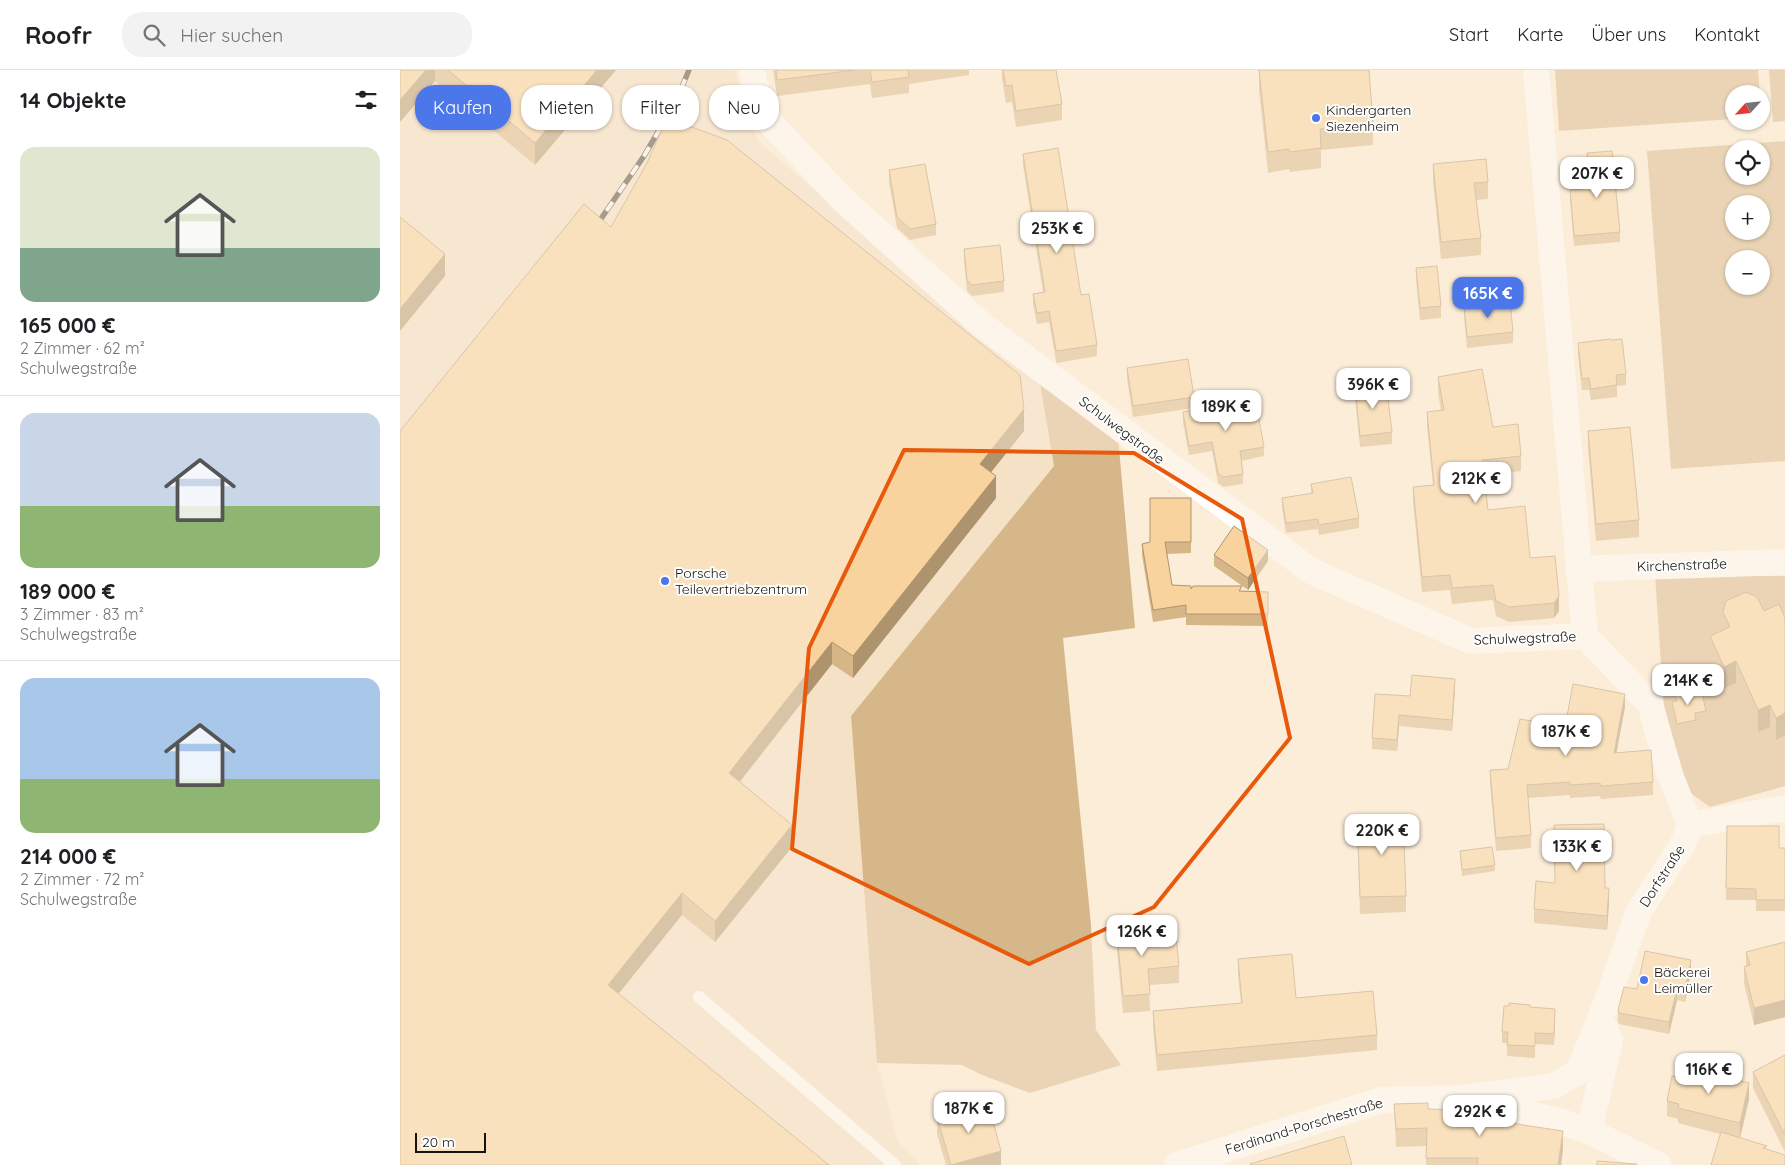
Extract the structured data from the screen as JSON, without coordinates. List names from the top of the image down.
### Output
{
  "streets": {
    "street": [
      "Schulwegstraße",
      "Kirchenstraße",
      "Dorfstraße",
      "Ferdinand-Porschestraße"
    ]
  },
  "crossings": [
    ["Schulwegstraße", "Kirchenstraße"],
    ["Schulwegstraße", "Dorfstraße"],
    ["Dorfstraße", "Ferdinand-Porschestraße"]
  ],
  "places": ["Kindergarten Siezenheim", "Porsche Teilevertriebzentrum", "Bäckerei Leimüller"],
  "scale_bar": "20 m",
  "north": "bottom left",
  "page": {
    "header": "Roofr",
    "search": "Hier suchen",
    "nav": [
      "Start",
      "Karte",
      "Über uns",
      "Kontakt"
    ],
    "heading": "14 Objekte",
    "map_buttons": ["+", "−"],
    "chip": [
      "Kaufen",
      "Mieten",
      "Filter",
      "Neu"
    ],
    "list": [
      {
        "name": "165 000 €",
        "note": "2 Zimmer · 62 m² · Schulwegstraße"
      },
      {
        "name": "189 000 €",
        "note": "3 Zimmer · 83 m² · Schulwegstraße"
      },
      {
        "name": "214 000 €",
        "note": "2 Zimmer · 72 m² · Schulwegstraße"
      }
    ],
    "price": [
      "207K €",
      "253K €",
      "165K €",
      "396K €",
      "189K €",
      "212K €",
      "214K €",
      "187K €",
      "220K €",
      "133K €",
      "126K €",
      "116K €",
      "187K €",
      "292K €"
    ],
    "scale": "20 m"
  }
}
